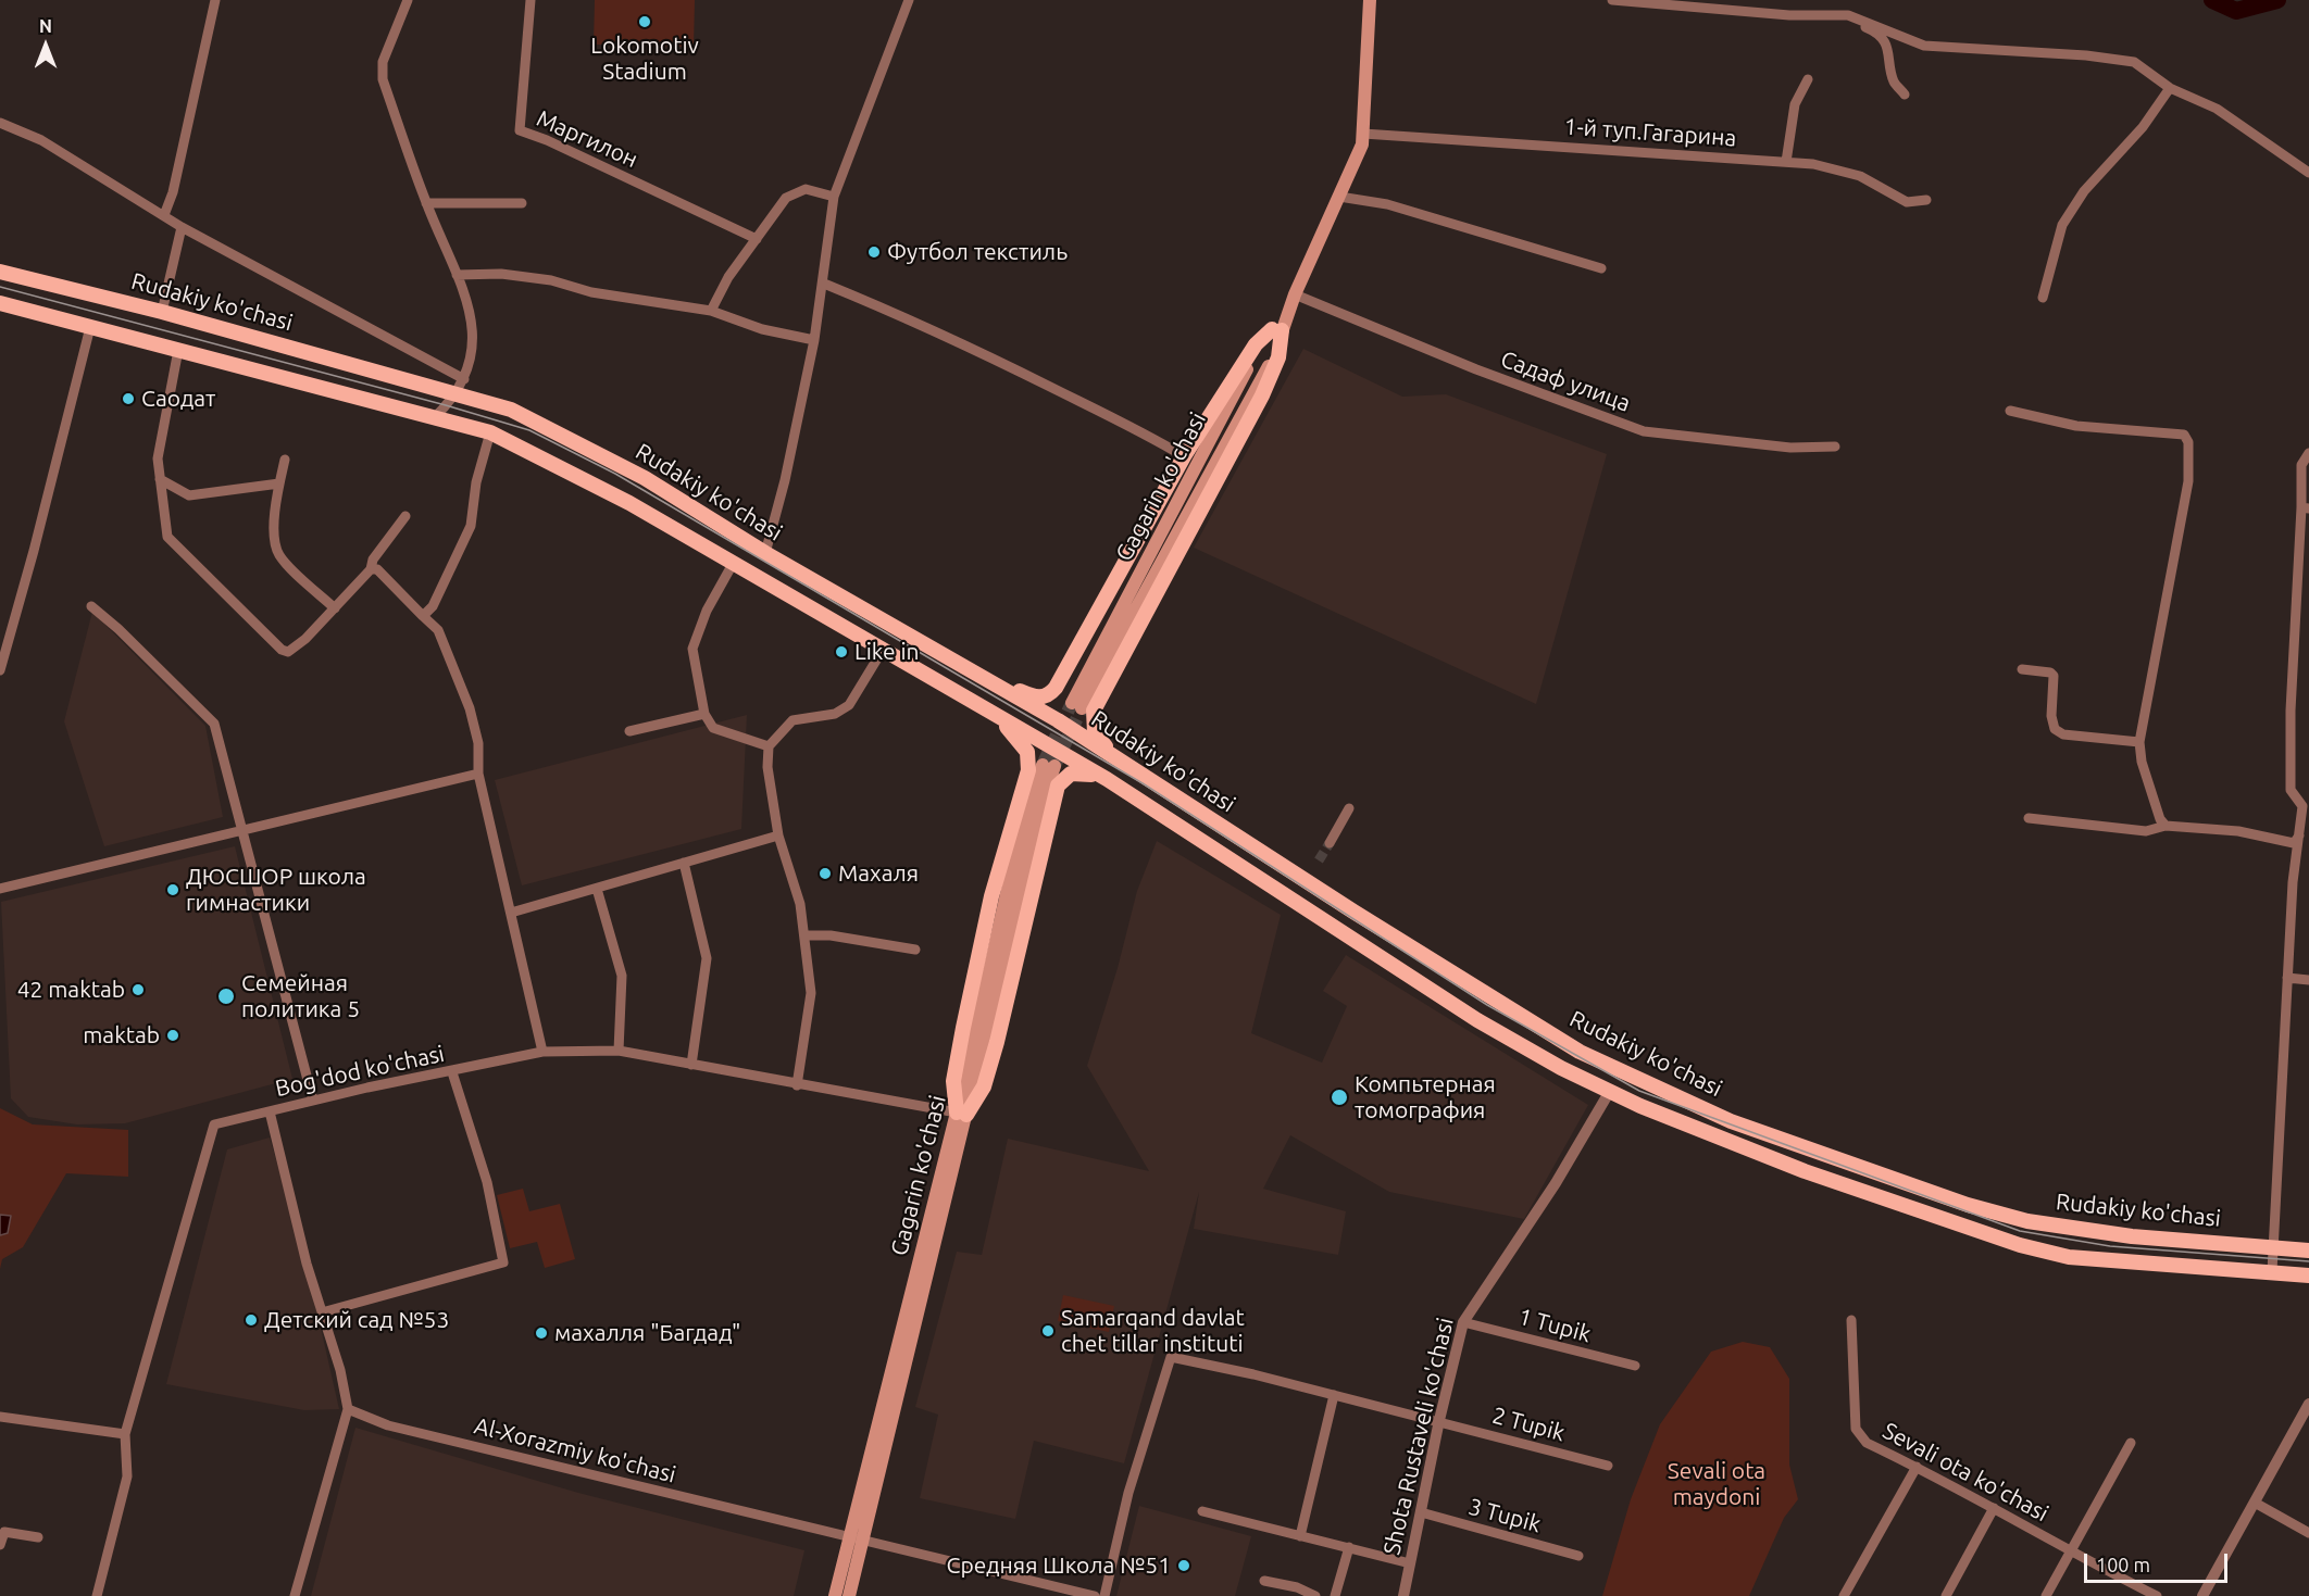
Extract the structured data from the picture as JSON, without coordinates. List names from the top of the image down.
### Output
{
  "streets": {
    "main road": ["Rudakiy ko'chasi", "Gagarin ko'chasi"],
    "street": [
      "1-й туп.Гагарина",
      "Маргилон",
      "Садаф улица",
      "Bog'dod ko'chasi",
      "1 Tupik",
      "2 Tupik",
      "Shota Rustaveli ko'chasi",
      "Al-Xorazmiy ko'chasi",
      "Sevali ota ko'chasi",
      "3 Tupik"
    ]
  },
  "crossings": [
    ["1-й туп.Гагарина", "Gagarin ko'chasi"],
    ["Rudakiy ko'chasi", "Shota Rustaveli ko'chasi"],
    ["Садаф улица", "Gagarin ko'chasi"],
    ["Gagarin ko'chasi", "Bog'dod ko'chasi"],
    ["Gagarin ko'chasi", "Al-Xorazmiy ko'chasi"],
    ["1 Tupik", "Shota Rustaveli ko'chasi"],
    ["2 Tupik", "Shota Rustaveli ko'chasi"],
    ["Shota Rustaveli ko'chasi", "3 Tupik"]
  ],
  "parks": ["Sevali ota maydoni"],
  "places": [
    "Lokomotiv Stadium",
    "Футбол текстиль",
    "Саодат",
    "Like in",
    "Махаля",
    "ДЮСШОР школа гимнастики",
    "42 maktab",
    "Семейная политика 5",
    "maktab",
    "Компьтерная томография",
    "Детский сад №53",
    "Samarqand davlat chet tillar instituti",
    "махалля \"Багдад\"",
    "Средняя Школа №51"
  ],
  "scale_bar": "100 m",
  "north": "top"
}
